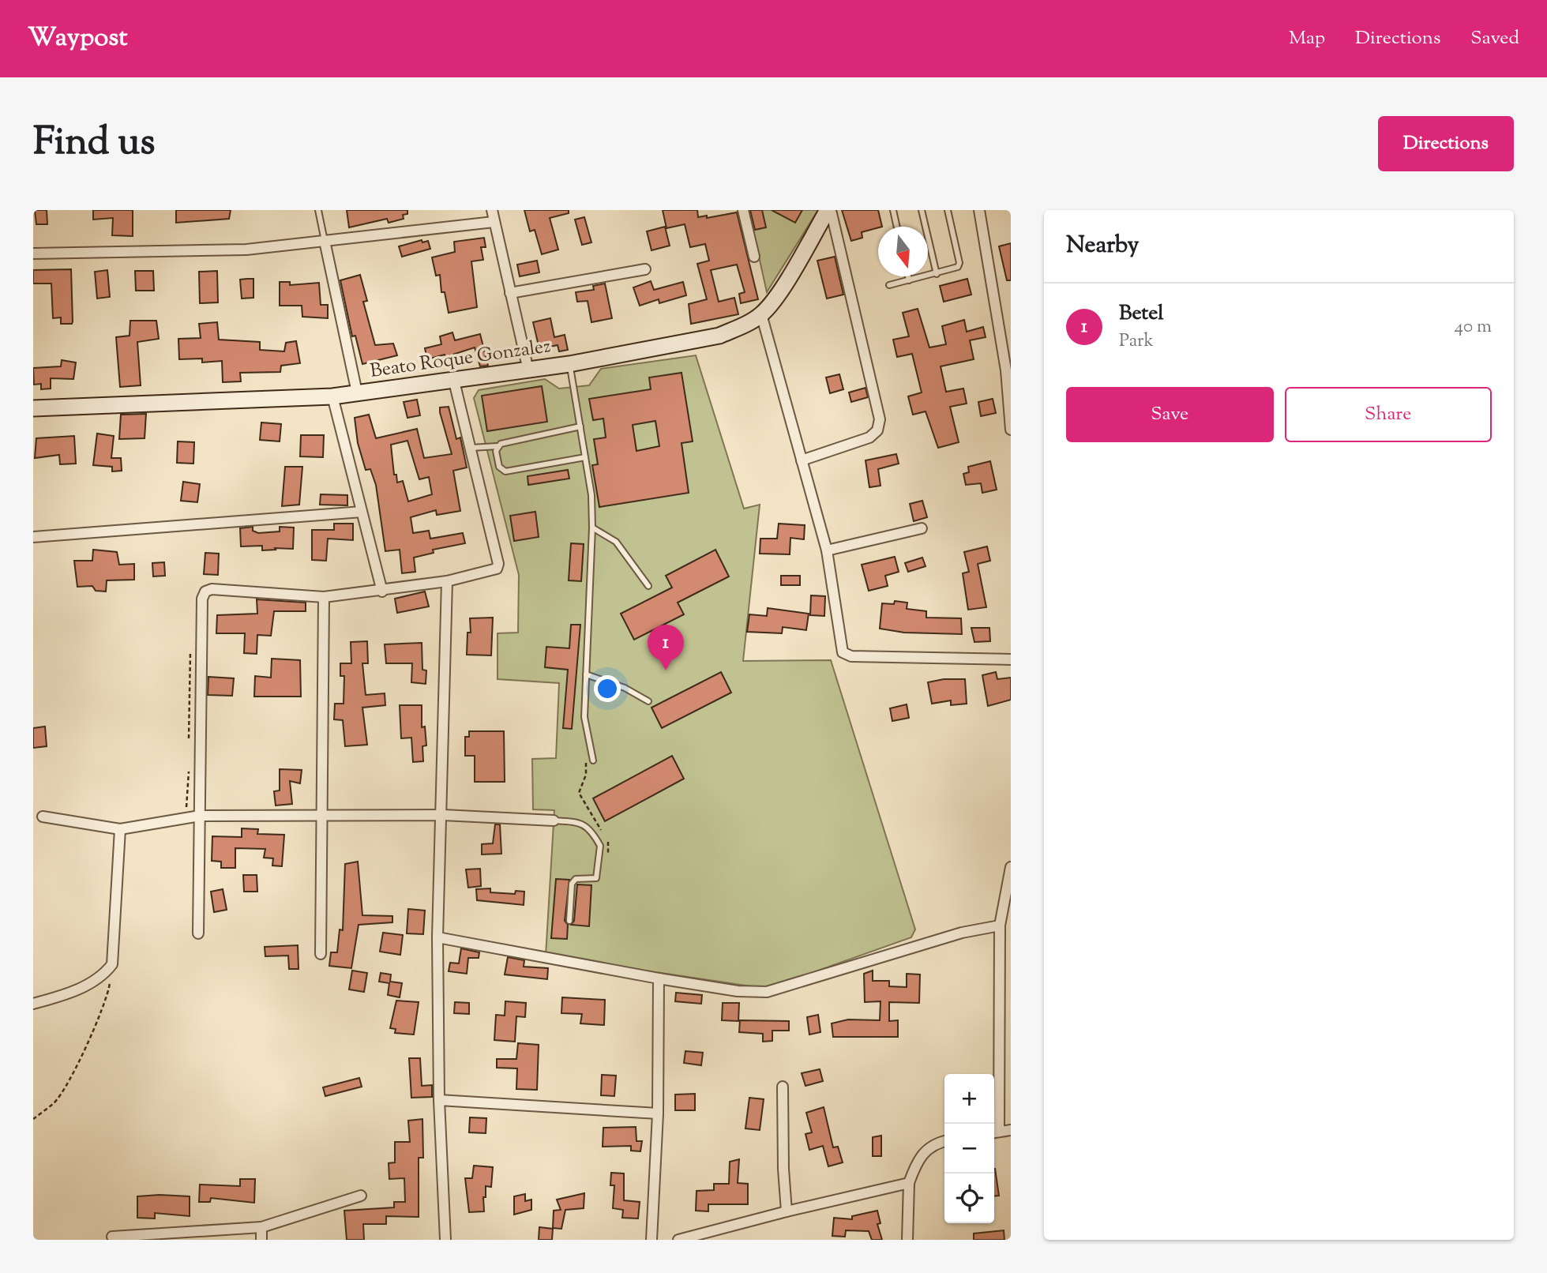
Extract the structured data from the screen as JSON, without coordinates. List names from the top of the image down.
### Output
{
  "streets": {
    "street": ["Beato Roque Gonzalez"]
  },
  "north": "bottom",
  "page": {
    "header": "Waypost",
    "nav": ["Map", "Directions", "Saved"],
    "title": "Find us",
    "buttons": [
      "Directions",
      ["Save", "Share"]
    ],
    "heading": "Nearby",
    "list": [
      {
        "mark": "1",
        "name": "Betel",
        "note": "Park",
        "value": "40 m"
      }
    ],
    "pins": "1",
    "map_buttons": ["+", "−"]
  }
}
